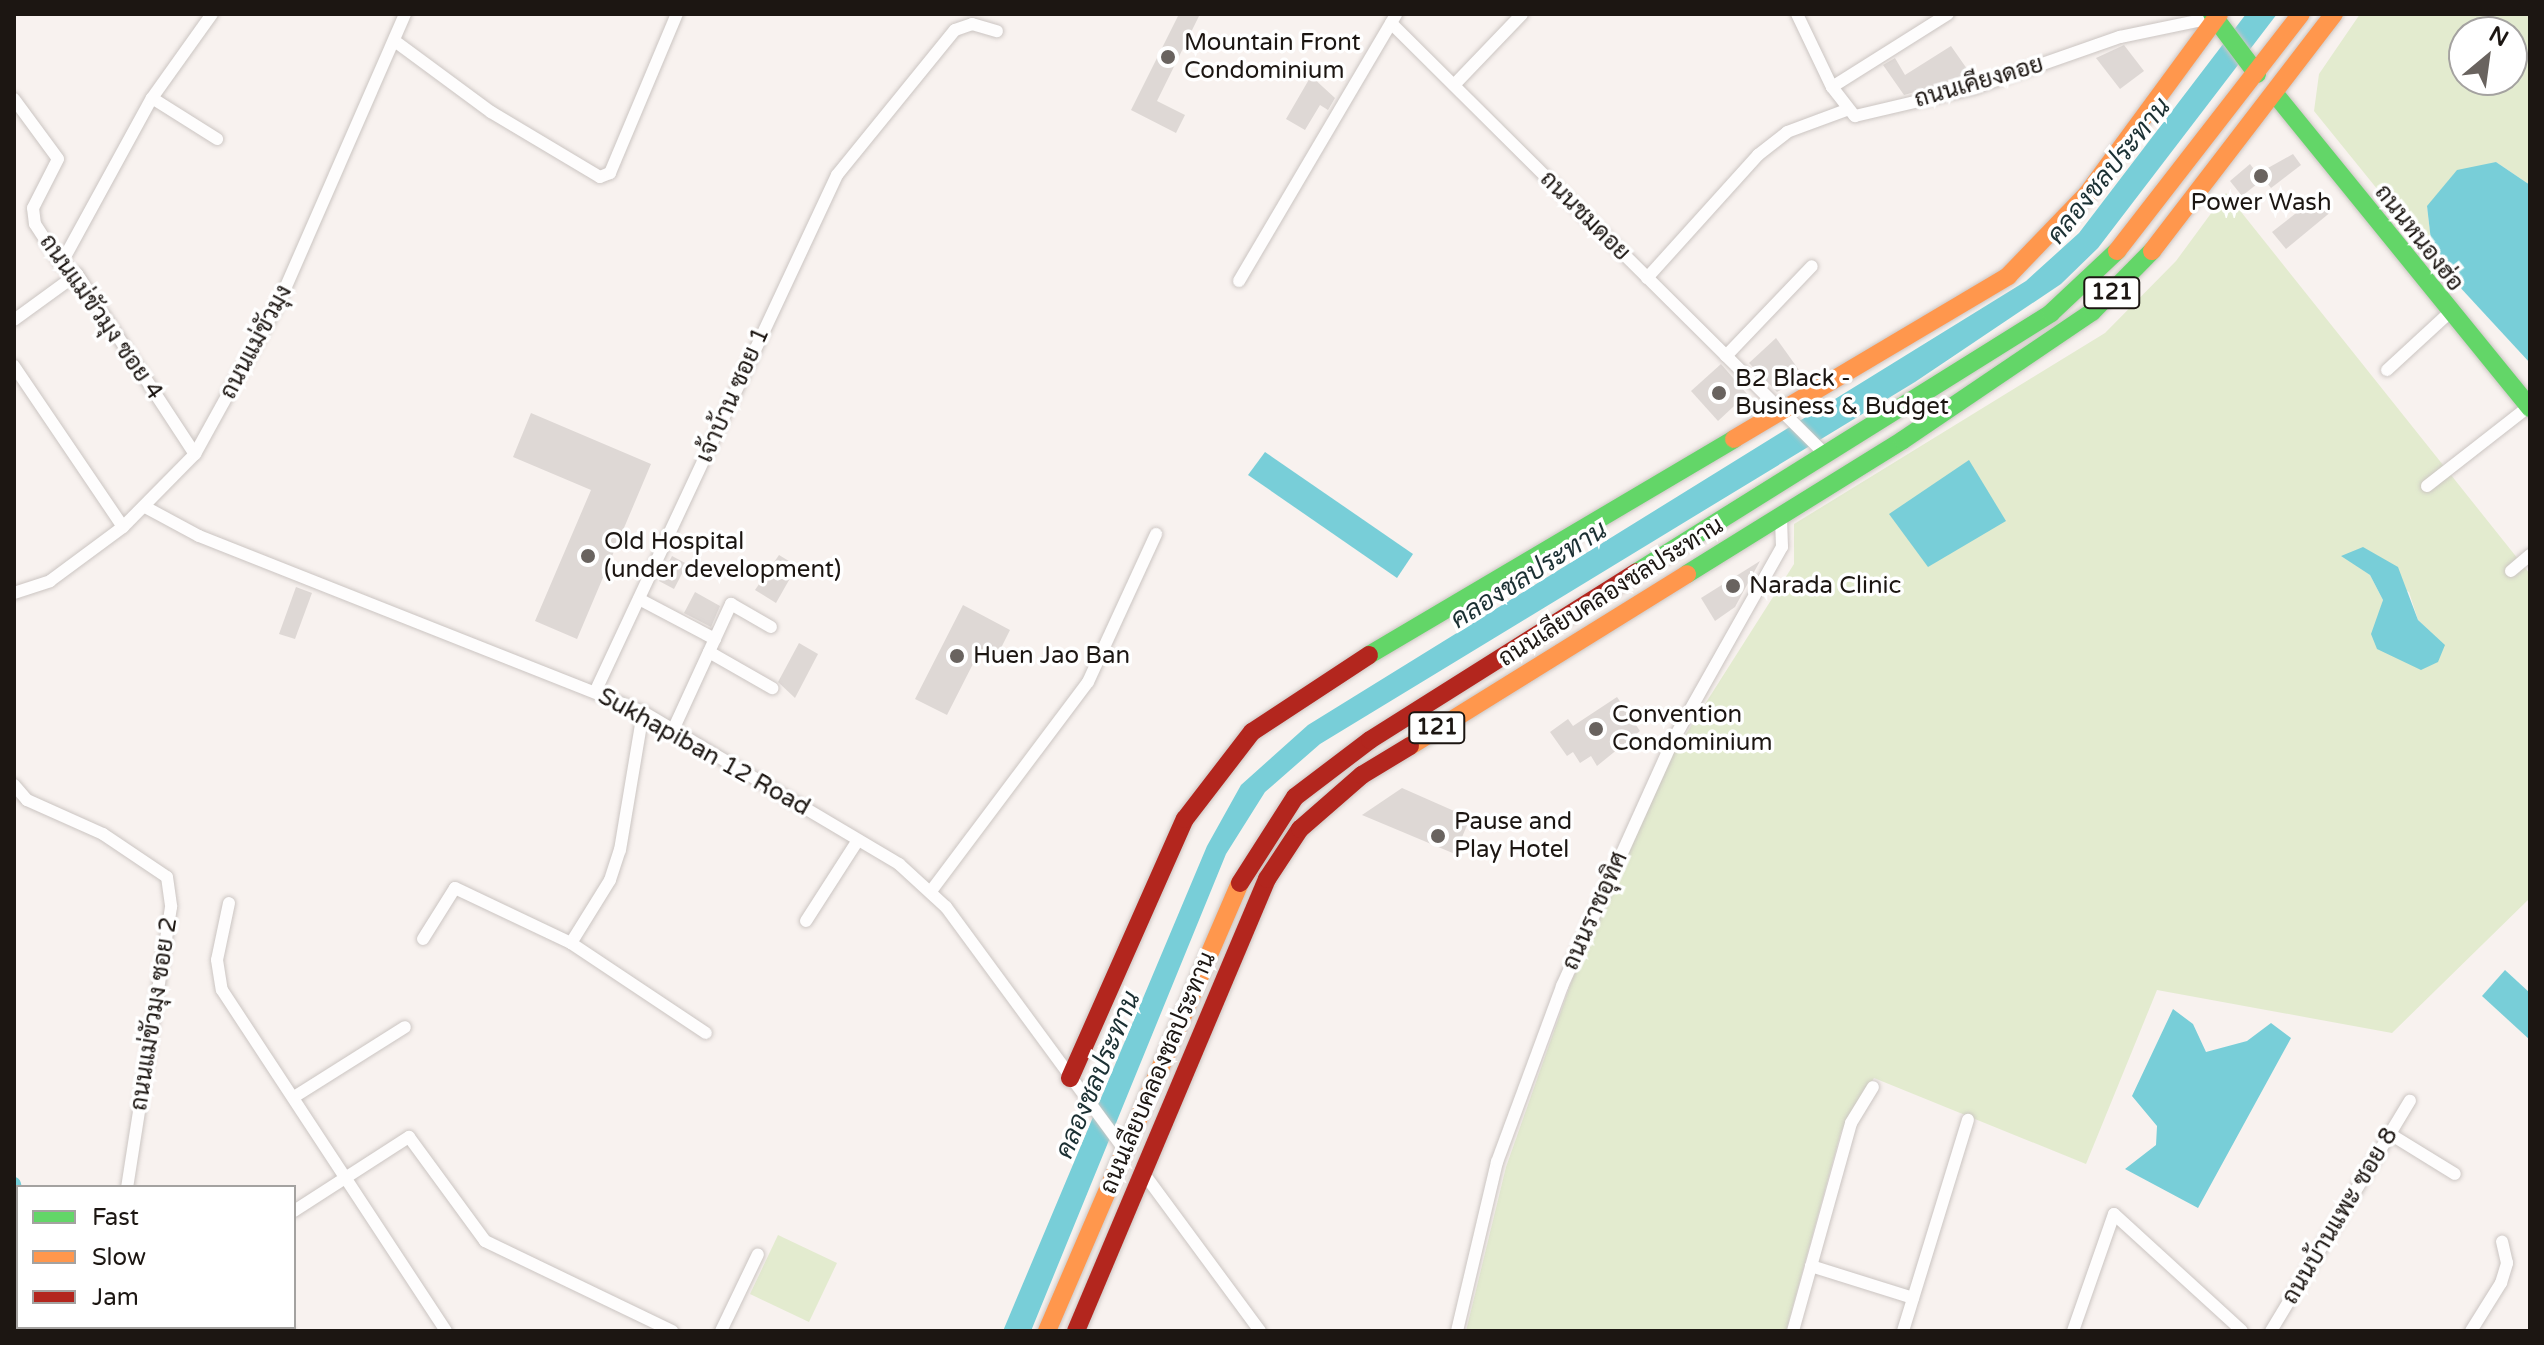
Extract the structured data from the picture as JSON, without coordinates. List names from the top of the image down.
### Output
{
  "streets": {
    "main road": ["ถนนหนองฮ่อ", "121", "ถนนเลียบคลองชลประทาน"],
    "street": [
      "ถนนเคียงดอย",
      "ถนนชมดอย",
      "ถนนแม่ขัวมุง ซอย 4",
      "ถนนแม่ขัวมุง",
      "เจ้าบ้าน ซอย 1",
      "Sukhapiban 12 Road",
      "ถนนราชอุทิศ",
      "ถนนแม่ขัวมุง ซอย 2",
      "ถนนบ้านแพะ ซอย 8"
    ]
  },
  "crossings": [
    ["ถนนเคียงดอย", "ถนนชมดอย"],
    ["ถนนเคียงดอย", "ถนนหนองฮ่อ"],
    ["ถนนชมดอย", "ถนนเลียบคลองชลประทาน"],
    ["ถนนหนองฮ่อ", "ถนนเลียบคลองชลประทาน"],
    ["ถนนแม่ขัวมุง ซอย 4", "ถนนแม่ขัวมุง"],
    ["ถนนแม่ขัวมุง", "Sukhapiban 12 Road"],
    ["เจ้าบ้าน ซอย 1", "Sukhapiban 12 Road"],
    ["ถนนเลียบคลองชลประทาน", "Sukhapiban 12 Road"],
    ["ถนนเลียบคลองชลประทาน", "ถนนราชอุทิศ"]
  ],
  "water": ["คลองชลประทาน"],
  "places": [
    "Mountain Front Condominium",
    "Power Wash",
    "B2 Black - Business & Budget",
    "Old Hospital (under development)",
    "Narada Clinic",
    "Huen Jao Ban",
    "Convention Condominium",
    "Pause and Play Hotel"
  ],
  "legend": ["Fast", "Slow", "Jam"],
  "north": "top right"
}
